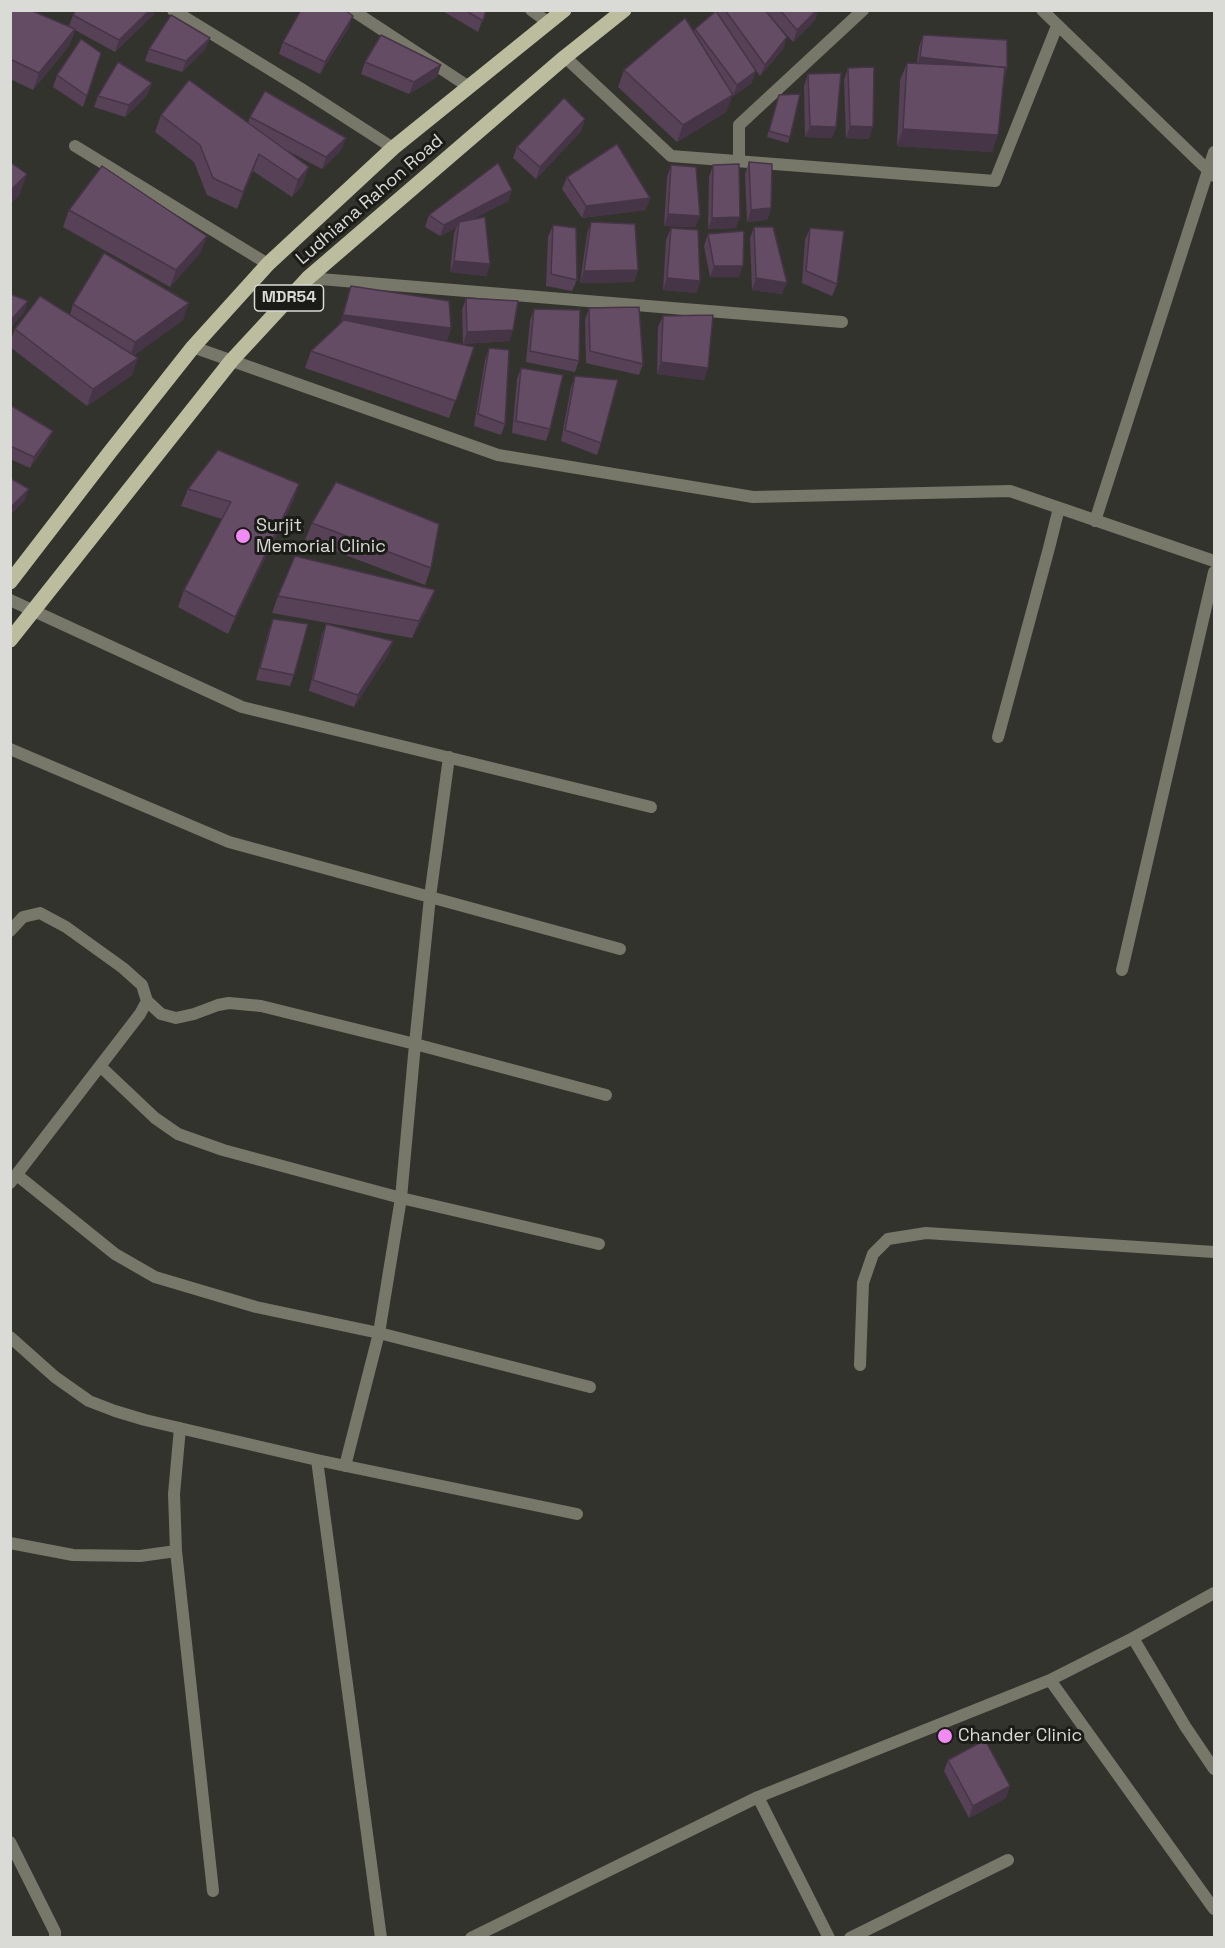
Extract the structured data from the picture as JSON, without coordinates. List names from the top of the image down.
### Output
{
  "streets": {
    "main road": ["Ludhiana Rahon Road", "MDR54"]
  },
  "places": ["Surjit Memorial Clinic", "Chander Clinic"]
}
